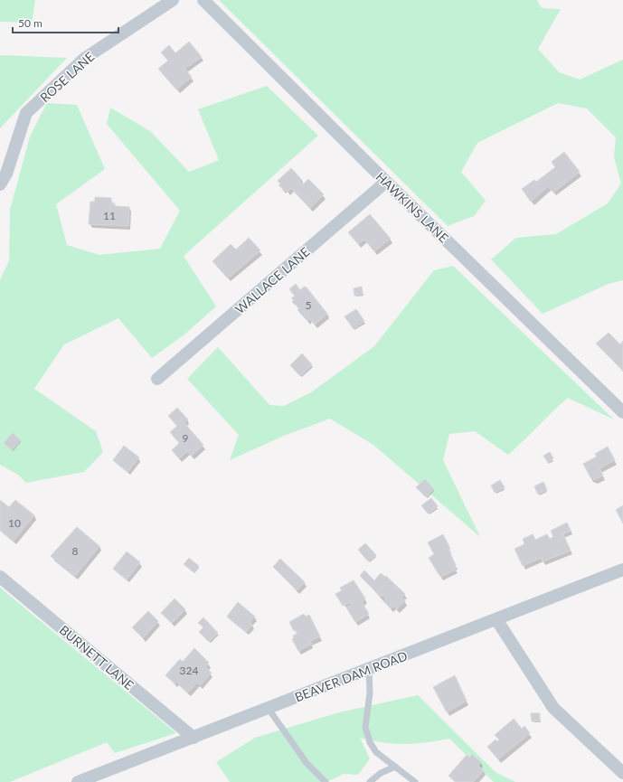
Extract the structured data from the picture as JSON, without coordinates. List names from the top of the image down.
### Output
{
  "streets": {
    "street": [
      "ROSE LANE",
      "HAWKINS LANE",
      "WALLACE LANE",
      "BURNETT LANE",
      "BEAVER DAM ROAD"
    ]
  },
  "crossings": [
    ["HAWKINS LANE", "WALLACE LANE"],
    ["BURNETT LANE", "BEAVER DAM ROAD"]
  ],
  "house_numbers": [
    "11",
    "5",
    "9",
    "10",
    "8",
    "324"
  ],
  "scale_bar": "50 m"
}
